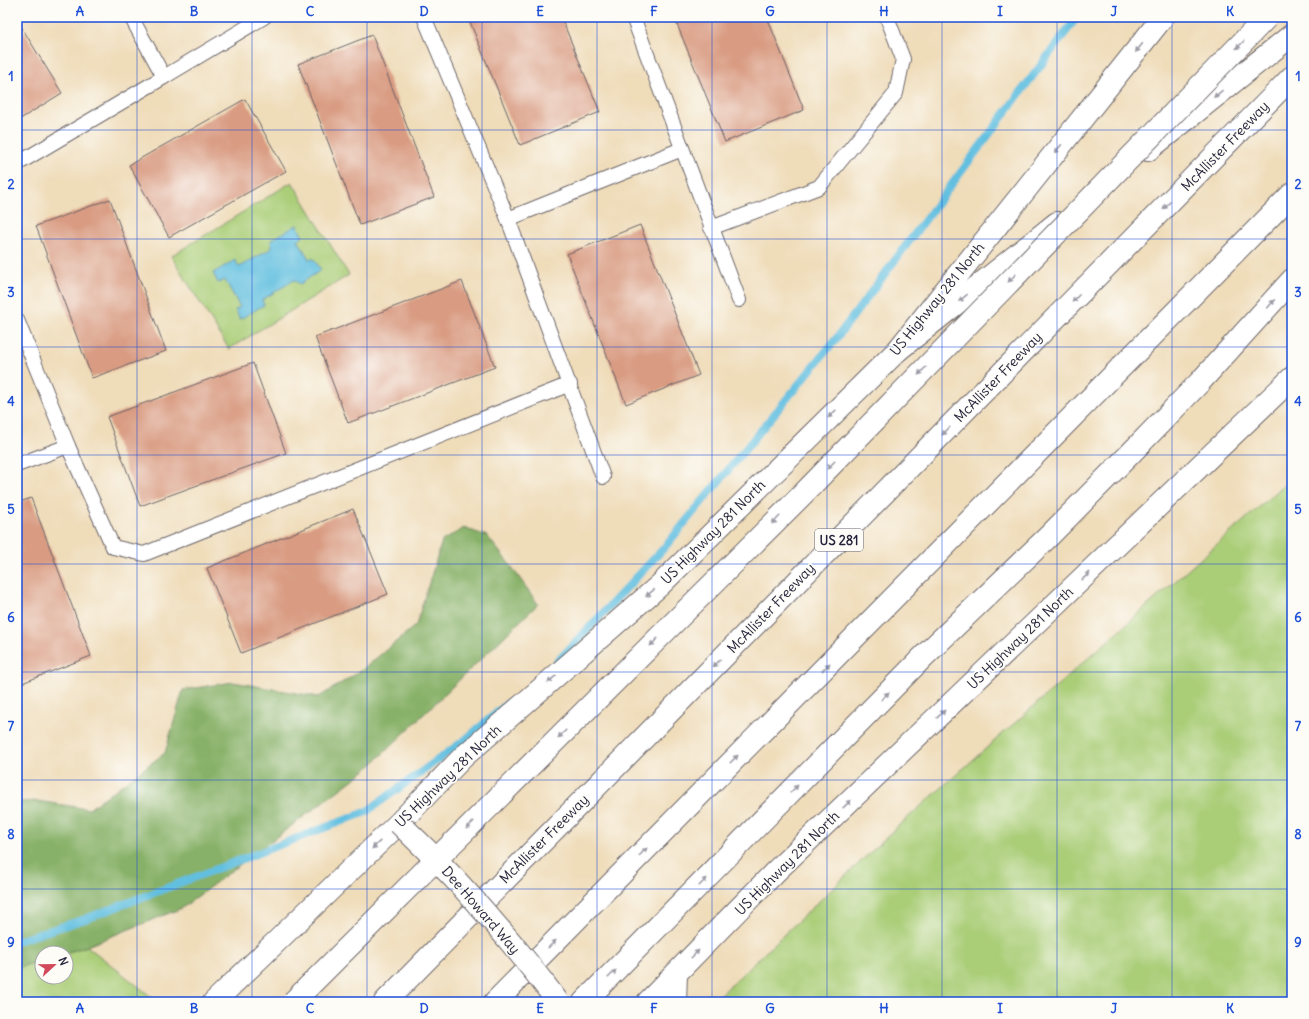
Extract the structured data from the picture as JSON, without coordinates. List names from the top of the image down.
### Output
{
  "streets": {
    "main road": [
      "McAllister Freeway",
      "US Highway 281 North",
      "US 281",
      "Dee Howard Way"
    ]
  },
  "crossings": [
    ["US Highway 281 North", "Dee Howard Way"]
  ],
  "north": "right",
  "grid": {
    "columns": [
      "A",
      "B",
      "C",
      "D",
      "E",
      "F",
      "G",
      "H",
      "I",
      "J",
      "K"
    ],
    "rows": [
      "1",
      "2",
      "3",
      "4",
      "5",
      "6",
      "7",
      "8",
      "9"
    ]
  }
}
